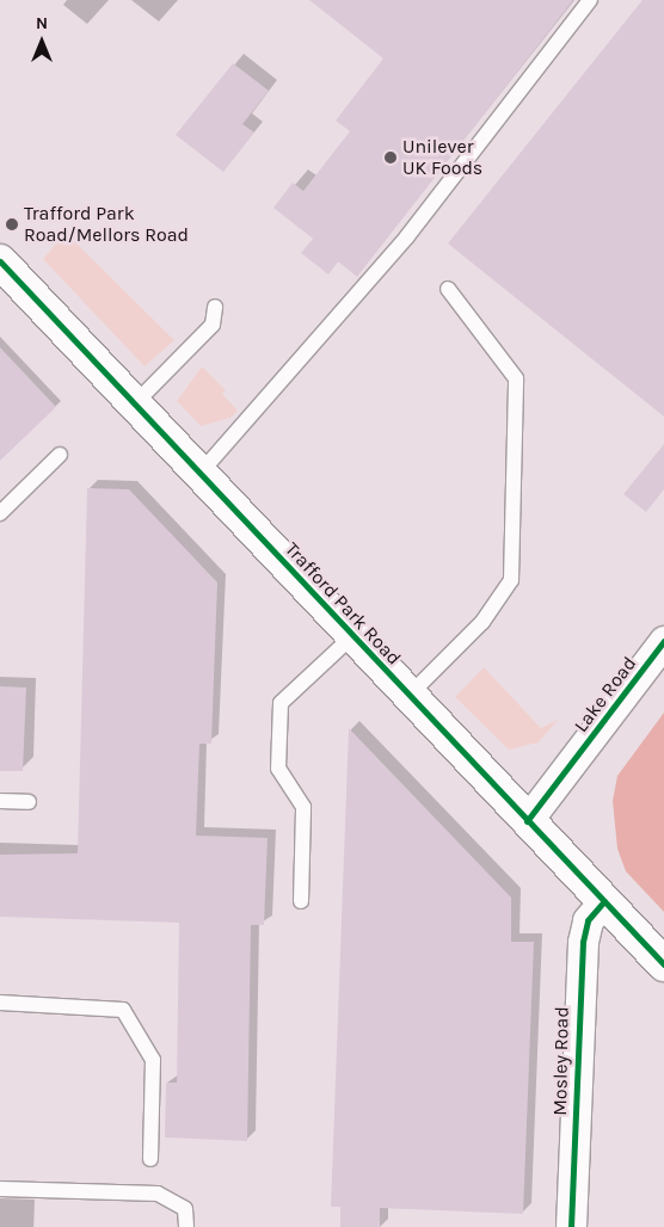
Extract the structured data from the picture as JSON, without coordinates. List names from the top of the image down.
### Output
{
  "streets": {
    "street": ["Trafford Park Road", "Lake Road", "Mosley Road"]
  },
  "crossings": [
    ["Trafford Park Road", "Lake Road"],
    ["Trafford Park Road", "Mosley Road"]
  ],
  "places": ["Unilever UK Foods", "Trafford Park Road/Mellors Road"],
  "north": "top"
}
